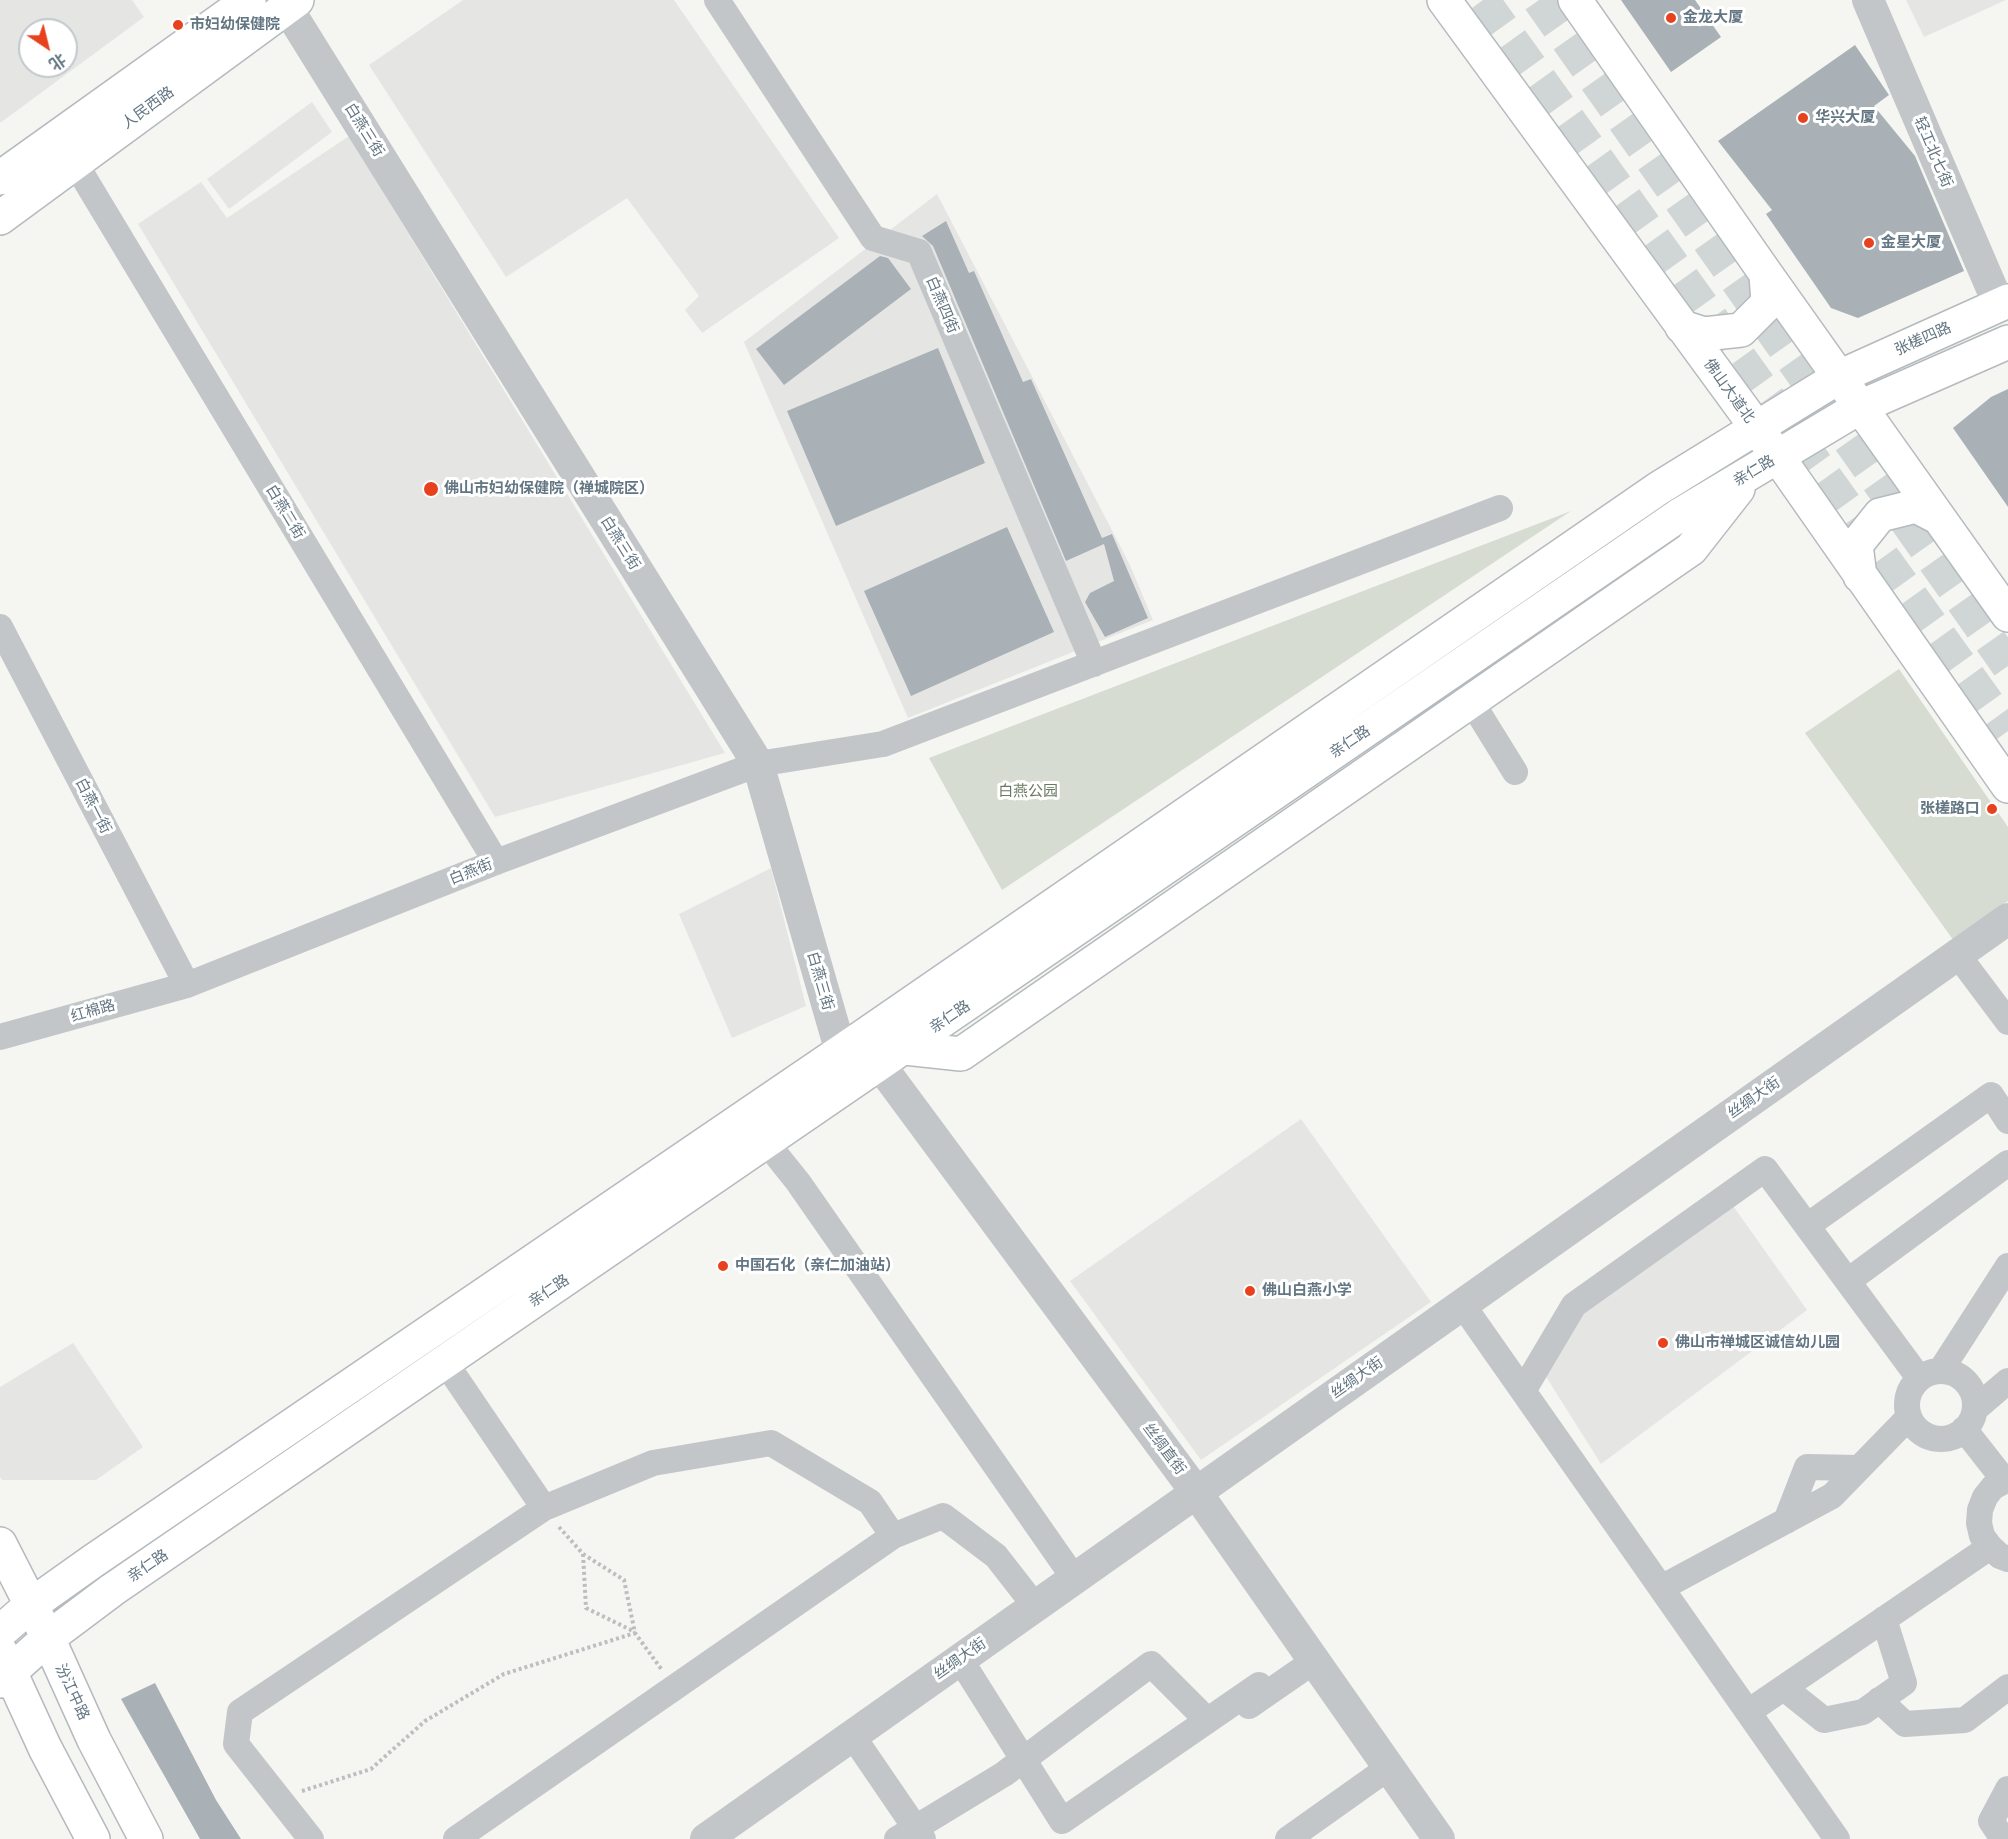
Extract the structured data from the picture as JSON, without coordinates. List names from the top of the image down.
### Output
{
  "streets": {
    "main road": [
      "人民西路",
      "张槎四路",
      "佛山大道北",
      "亲仁路",
      "汾江中路"
    ],
    "street": [
      "白燕三街",
      "轻工北七街",
      "白燕四街",
      "白燕二街",
      "白燕一街",
      "白燕街",
      "红棉路",
      "丝绸大街",
      "丝绸直街"
    ]
  },
  "crossings": [
    ["人民西路", "白燕三街"],
    ["人民西路", "白燕二街"],
    ["白燕三街", "白燕街"],
    ["轻工北七街", "张槎四路"],
    ["白燕四街", "白燕街"],
    ["佛山大道北", "亲仁路"],
    ["亲仁路", "丝绸直街"],
    ["亲仁路", "汾江中路"],
    ["白燕二街", "白燕街"],
    ["白燕一街", "白燕街"],
    ["白燕一街", "红棉路"],
    ["白燕街", "红棉路"],
    ["丝绸大街", "丝绸直街"]
  ],
  "parks": ["白燕公园"],
  "places": [
    "金龙大厦",
    "市妇幼保健院",
    "华兴大厦",
    "金星大厦",
    "佛山市妇幼保健院（禅城院区）",
    "张槎路口",
    "中国石化（亲仁加油站）",
    "佛山白燕小学",
    "佛山市禅城区诚信幼儿园"
  ],
  "north": "bottom right"
}
